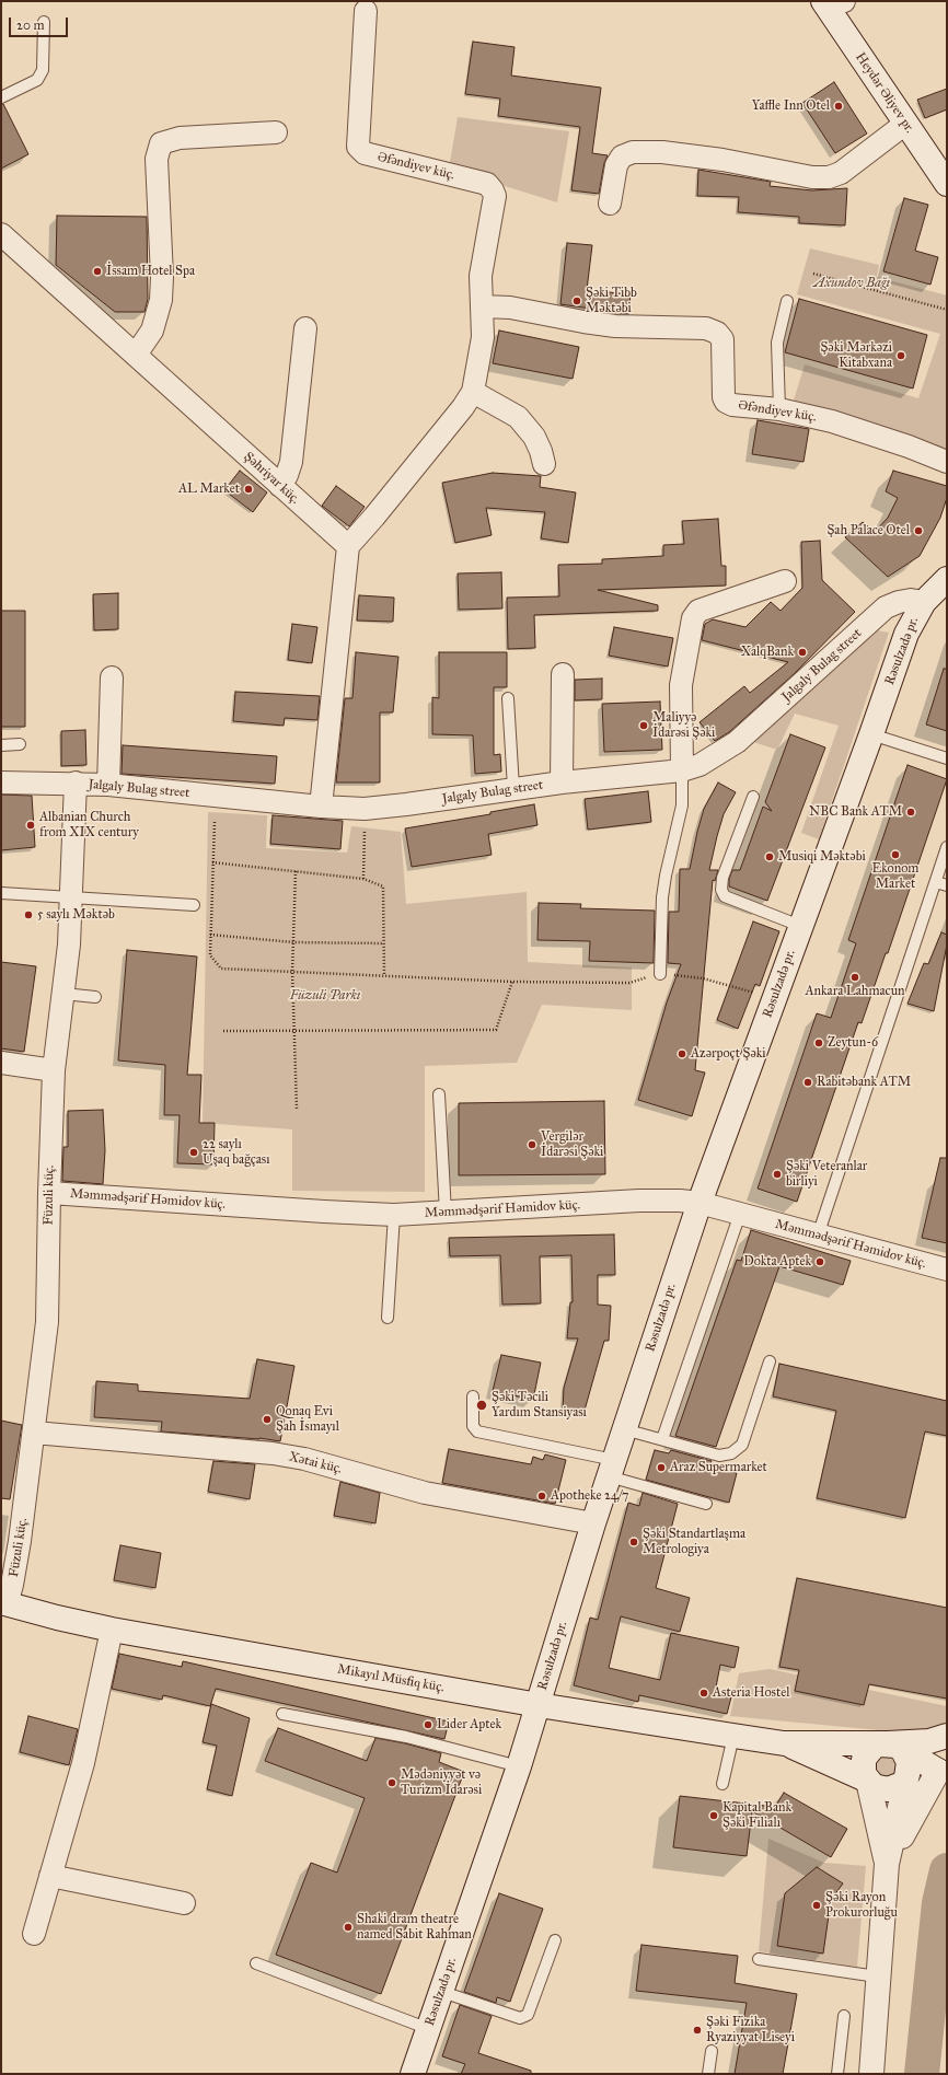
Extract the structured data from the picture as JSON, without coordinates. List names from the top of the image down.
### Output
{
  "streets": {
    "main road": ["Heydər Əliyev pr.", "Rəsulzadə pr.", "Mikayıl Müsfiq küç."],
    "street": [
      "Əfəndiyev küç.",
      "Şəhriyar küç.",
      "Jalgaly Bulag street",
      "Füzuli küç.",
      "Məmmədşərif Həmidov küç.",
      "Xətai küç."
    ]
  },
  "crossings": [
    ["Əfəndiyev küç.", "Şəhriyar küç."],
    ["Rəsulzadə pr.", "Jalgaly Bulag street"],
    ["Rəsulzadə pr.", "Məmmədşərif Həmidov küç."],
    ["Rəsulzadə pr.", "Xətai küç."],
    ["Rəsulzadə pr.", "Mikayıl Müsfiq küç."],
    ["Jalgaly Bulag street", "Füzuli küç."],
    ["Füzuli küç.", "Məmmədşərif Həmidov küç."],
    ["Füzuli küç.", "Xətai küç."],
    ["Füzuli küç.", "Mikayıl Müsfiq küç."]
  ],
  "parks": ["Axundov Bağı", "Füzuli Parkı"],
  "places": [
    "Yaffle Inn Otel",
    "İssam Hotel Spa",
    "Şəki Tibb Məktəbi",
    "Şəki Mərkəzi Kitabxana",
    "AL Market",
    "Şah Palace Otel",
    "XalqBank",
    "Maliyyə İdarəsi Şəki",
    "NBC Bank ATM",
    "Albanian Church from XIX century",
    "Ekonom Market",
    "Musiqi Məktəbi",
    "5 saylı Məktəb",
    "Ankara Lahmacun",
    "Zeytun-6",
    "Azərpoçt Şəki",
    "Rabitəbank ATM",
    "Vergilər İdarəsi Şəki",
    "22 saylı Uşaq bağçası",
    "Şəki Veteranlar birliyi",
    "Dokta Aptek",
    "Şəki Təcili Yardım Stansiyası",
    "Qonaq Evi Şah İsmayıl",
    "Araz Supermarket",
    "Apotheke 24/7",
    "Şəki Standartlaşma Metrologiya",
    "Asteria Hostel",
    "Lider Aptek",
    "Mədəniyyət və Turizm İdarəsi",
    "Kapital Bank Şəki Filialı",
    "Şəki Rayon Prokurorluğu",
    "Shaki dram theatre named Sabit Rahman",
    "Şəki Fizika Ryaziyyat Liseyi"
  ],
  "scale_bar": "20 m"
}
